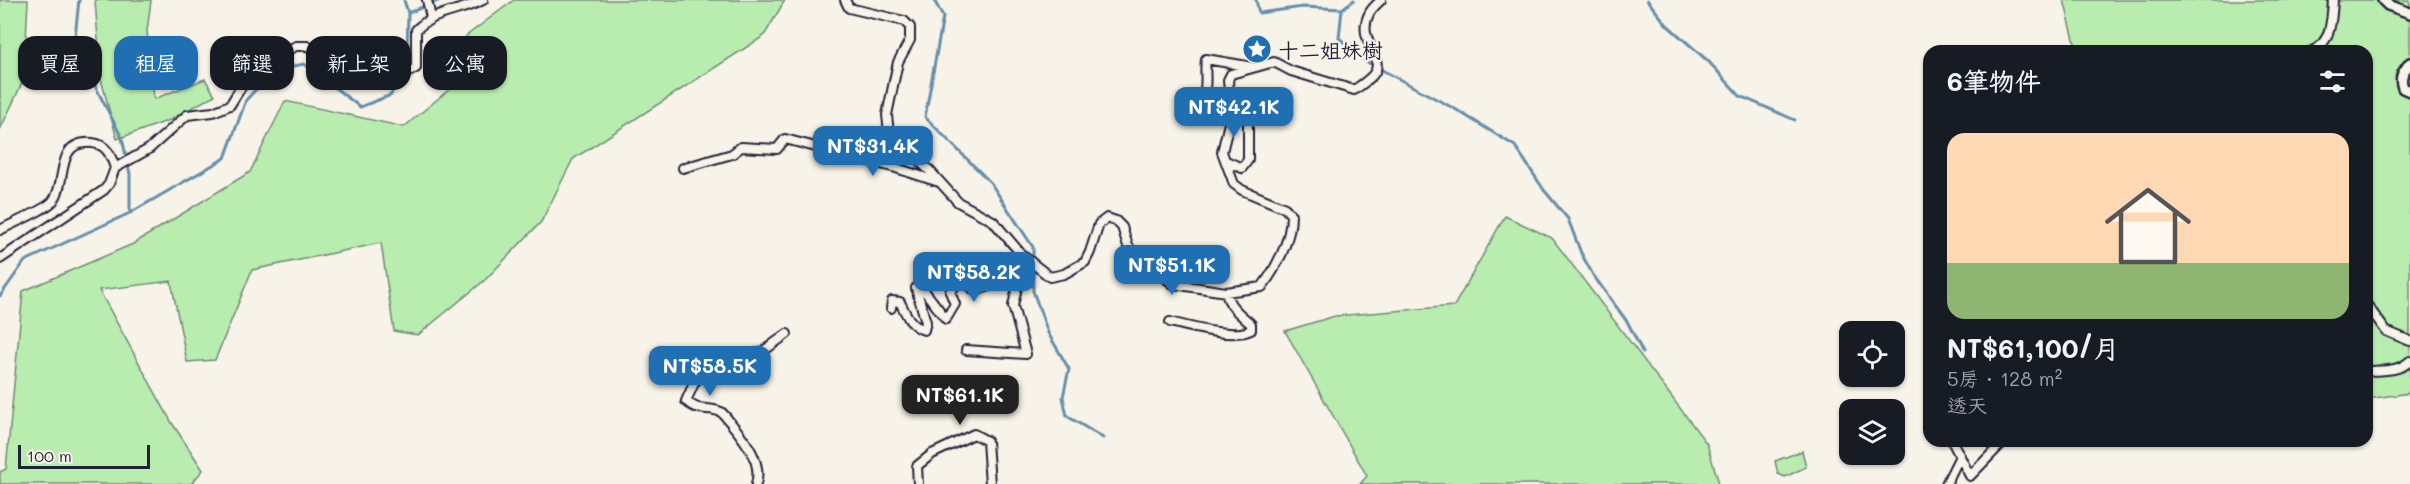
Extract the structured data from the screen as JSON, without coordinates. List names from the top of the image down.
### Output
{
  "places": {
    "place": ["十二姐妹樹"]
  },
  "scale_bar": "100 m",
  "page": {
    "chip": [
      "買屋",
      "租屋",
      "篩選",
      "新上架",
      "公寓"
    ],
    "heading": "6筆物件",
    "price": [
      "NT$42.1K",
      "NT$31.4K",
      "NT$51.1K",
      "NT$58.2K",
      "NT$58.5K",
      "NT$61.1K"
    ],
    "list": [
      {
        "name": "NT$61,100/月",
        "note": "5房 · 128 m² · 透天"
      }
    ],
    "scale": "100 m"
  }
}
